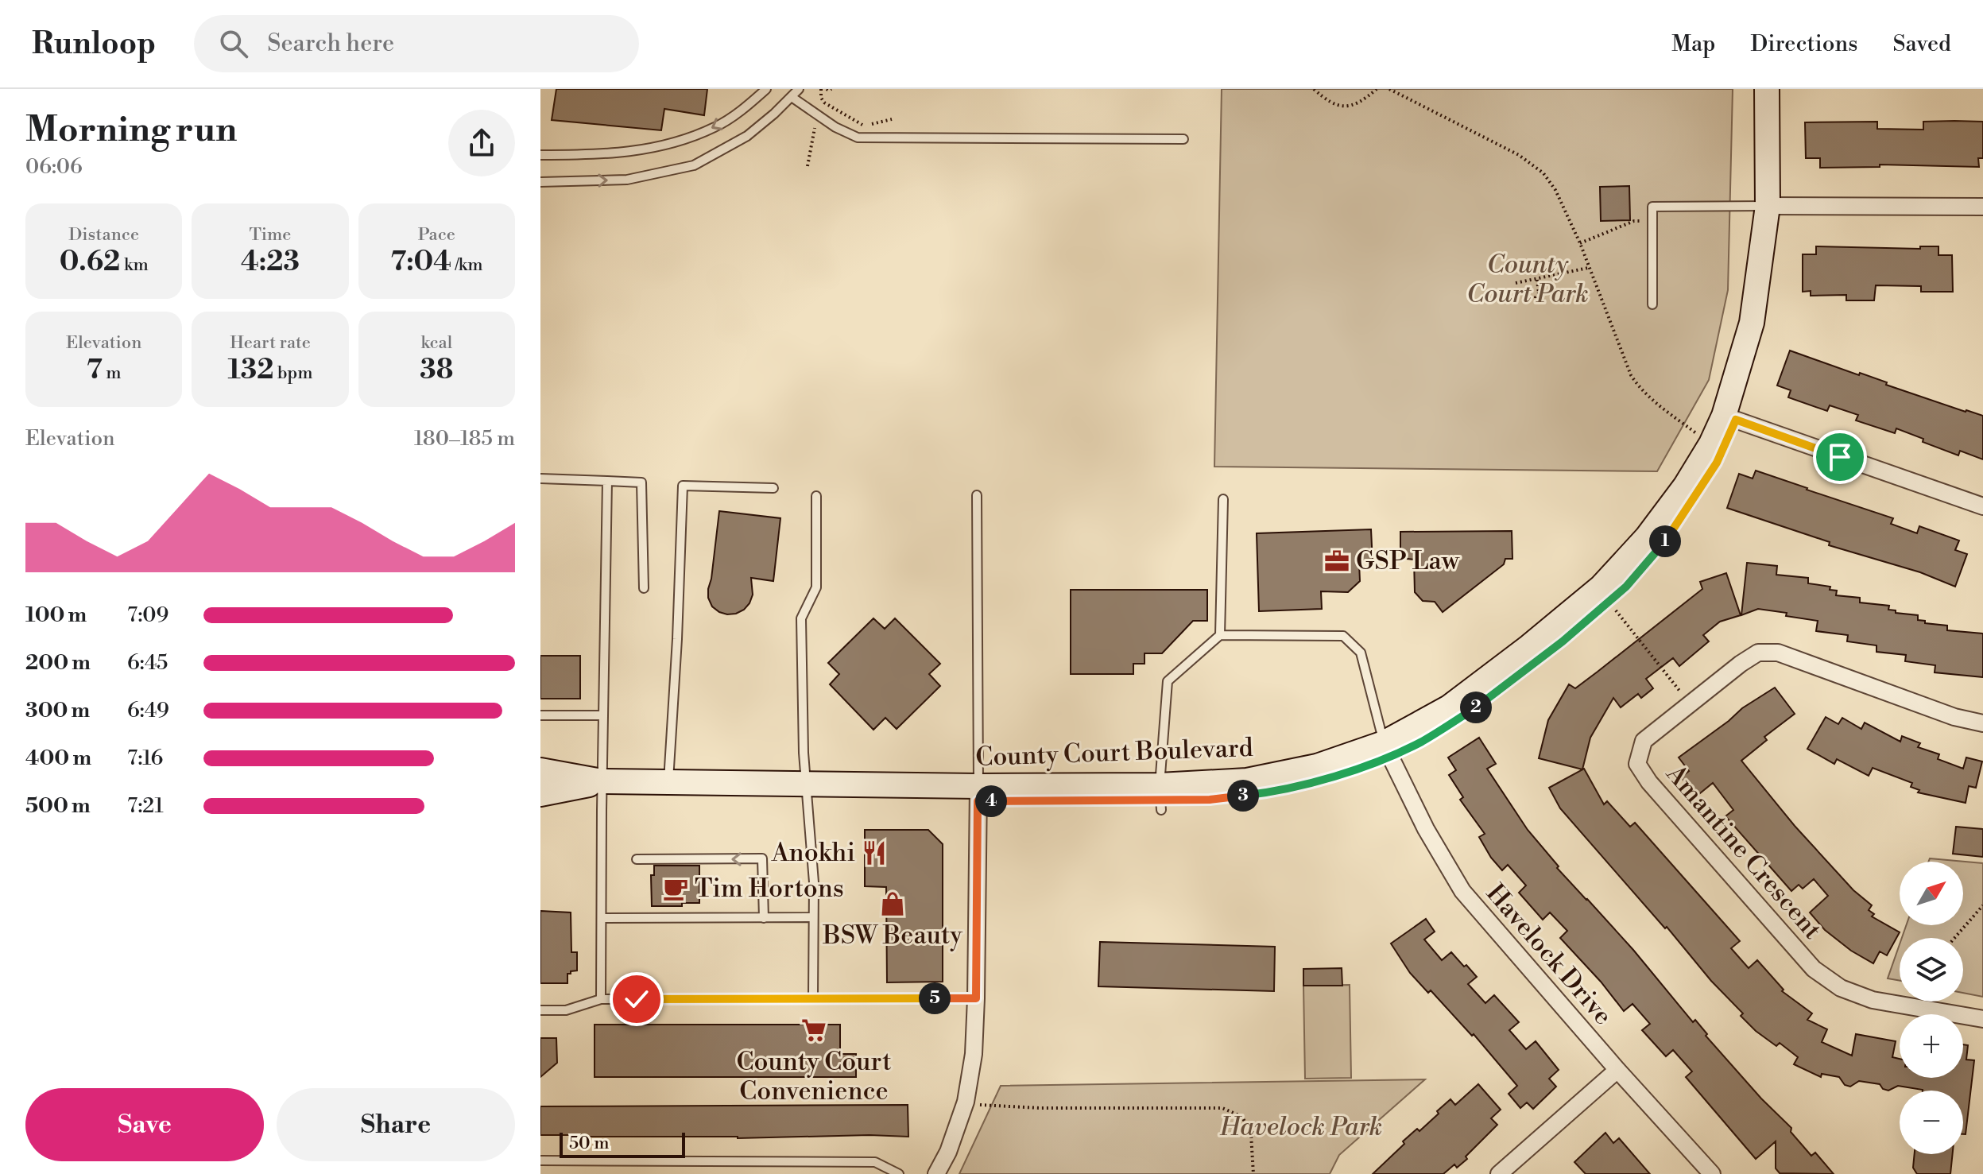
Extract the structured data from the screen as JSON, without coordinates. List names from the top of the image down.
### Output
{
  "streets": {
    "street": ["County Court Boulevard", "Amantine Crescent", "Havelock Drive"]
  },
  "crossings": [
    ["County Court Boulevard", "Havelock Drive"]
  ],
  "parks": ["County Court Park", "Havelock Park"],
  "places": {
    "office": ["GSP Law"],
    "restaurant": ["Anokhi"],
    "cafe": ["Tim Hortons"],
    "shop": ["BSW Beauty"],
    "supermarket": ["County Court Convenience"]
  },
  "scale_bar": "50 m",
  "north": "top right",
  "page": {
    "header": "Runloop",
    "search": "Search here",
    "nav": ["Map", "Directions", "Saved"],
    "heading": ["Morning run", "06:06"],
    "stats": [
      ["Distance", "0.62 km"],
      ["Time", "4:23"],
      ["Pace", "7:04 /km"],
      ["Elevation", "7 m"],
      ["Heart rate", "132 bpm"],
      ["kcal", "38"]
    ],
    "chart": ["Elevation", "180–185 m"],
    "pins": [
      "1",
      "2",
      "3",
      "4",
      "5"
    ],
    "list": [
      {
        "name": "100 m",
        "note": "7:09"
      },
      {
        "name": "200 m",
        "note": "6:45"
      },
      {
        "name": "300 m",
        "note": "6:49"
      },
      {
        "name": "400 m",
        "note": "7:16"
      },
      {
        "name": "500 m",
        "note": "7:21"
      }
    ],
    "map_buttons": ["+", "−"],
    "buttons": ["Save", "Share"],
    "scale": "50 m"
  }
}
